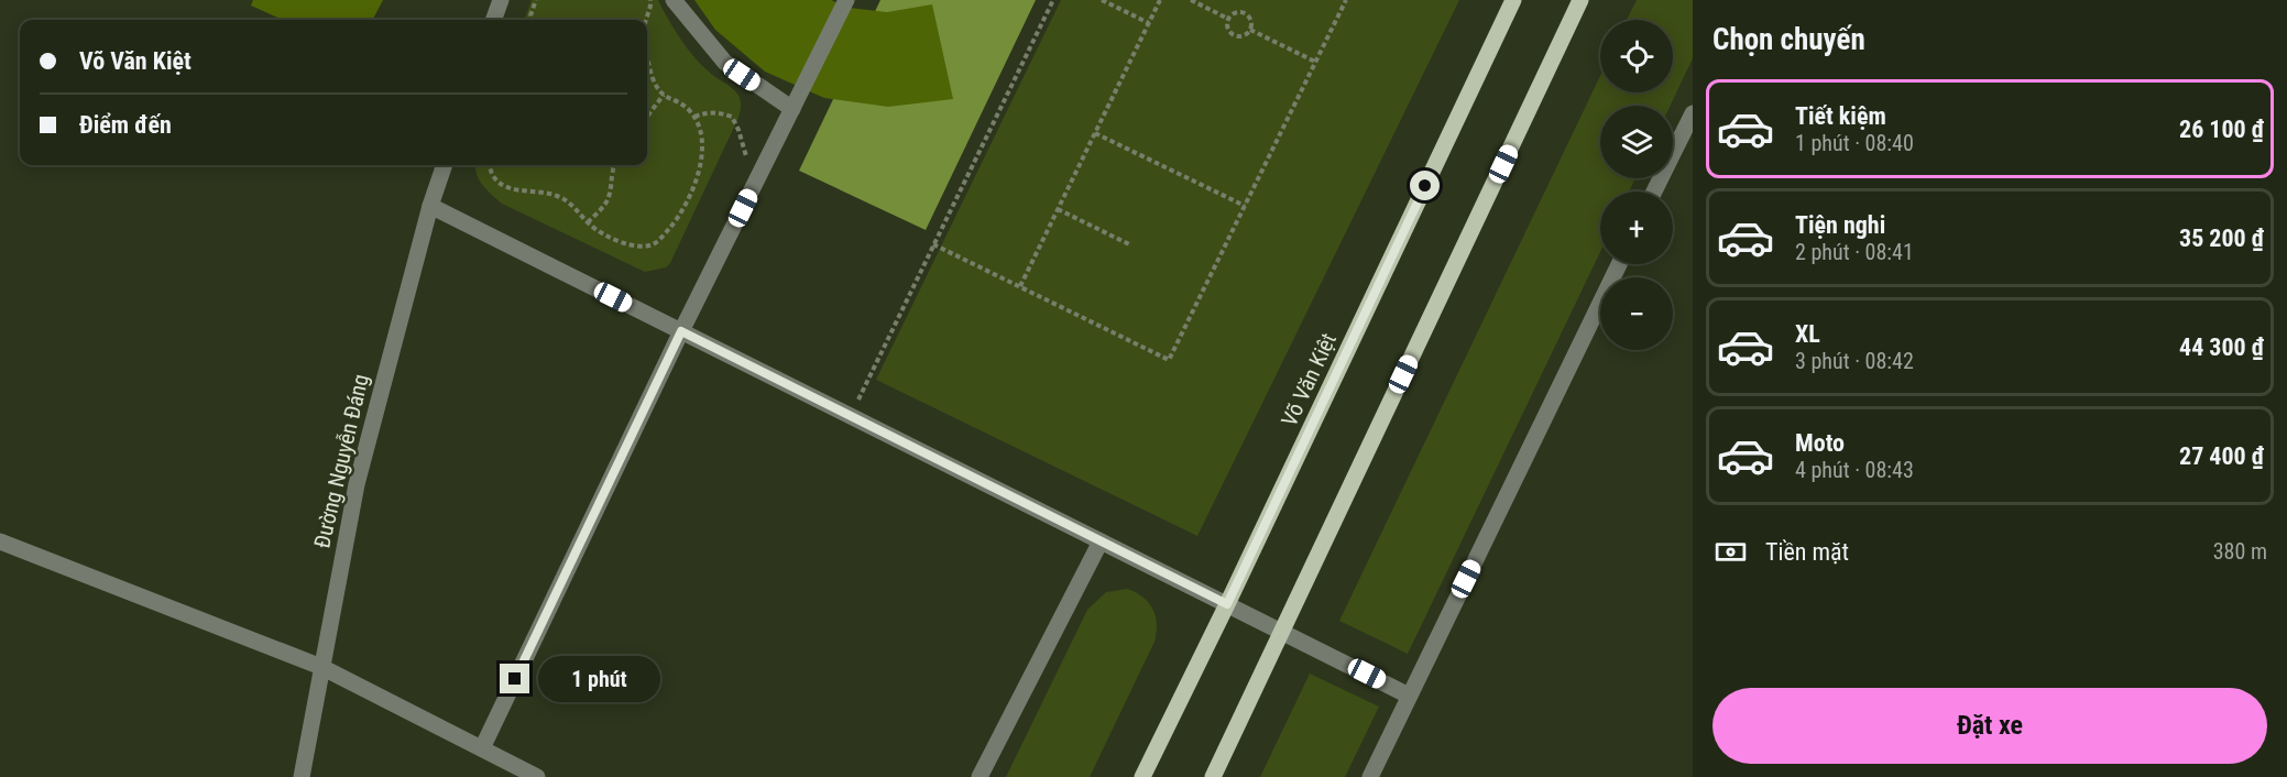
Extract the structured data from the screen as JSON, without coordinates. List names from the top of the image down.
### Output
{
  "streets": {
    "main road": ["Võ Văn Kiệt"],
    "street": ["Đường Nguyễn Đáng"]
  },
  "page": {
    "heading": "Chọn chuyến",
    "map_buttons": ["+", "−"],
    "banner": ["Võ Văn Kiệt", "Điểm đến"],
    "list": [
      {
        "name": "Tiết kiệm",
        "note": "1 phút · 08:40",
        "value": "26 100 ₫"
      },
      {
        "name": "Tiện nghi",
        "note": "2 phút · 08:41",
        "value": "35 200 ₫"
      },
      {
        "name": "XL",
        "note": "3 phút · 08:42",
        "value": "44 300 ₫"
      },
      {
        "name": "Moto",
        "note": "4 phút · 08:43",
        "value": "27 400 ₫"
      }
    ],
    "pay": ["Tiền mặt", "380 m"],
    "bubble": "1 phút",
    "buttons": "Đặt xe"
  }
}
